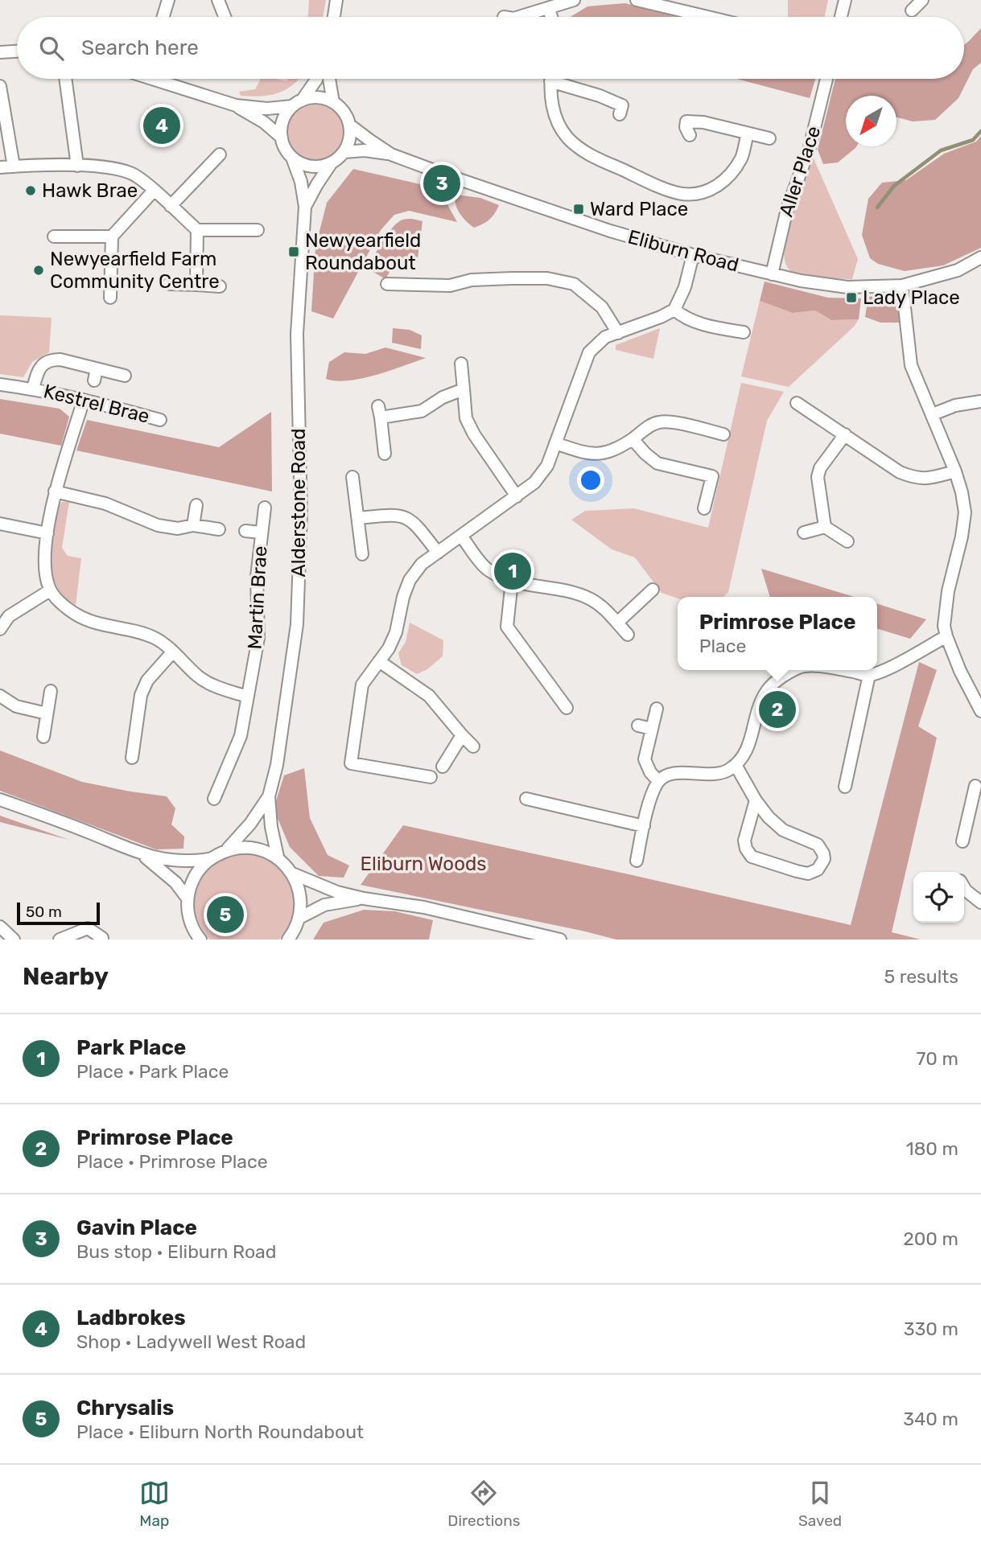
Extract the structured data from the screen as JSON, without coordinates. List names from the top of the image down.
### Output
{
  "streets": {
    "street": [
      "Aller Place",
      "Eliburn Road",
      "Kestrel Brae",
      "Alderstone Road",
      "Martin Brae"
    ]
  },
  "crossings": [
    ["Aller Place", "Eliburn Road"],
    ["Eliburn Road", "Alderstone Road"]
  ],
  "parks": ["Eliburn Woods"],
  "places": {
    "other": ["Hawk Brae", "Newyearfield Farm Community Centre"],
    "transit": ["Ward Place", "Newyearfield Roundabout", "Lady Place"]
  },
  "scale_bar": "50 m",
  "north": "bottom left",
  "page": {
    "search": "Search here",
    "pins": [
      "4",
      "3",
      "1",
      "2",
      "5"
    ],
    "popup": ["Primrose Place", "Place"],
    "scale": "50 m",
    "heading": ["Nearby", "5 results"],
    "list": [
      {
        "mark": "1",
        "name": "Park Place",
        "note": "Place · Park Place",
        "value": "70 m"
      },
      {
        "mark": "2",
        "name": "Primrose Place",
        "note": "Place · Primrose Place",
        "value": "180 m"
      },
      {
        "mark": "3",
        "name": "Gavin Place",
        "note": "Bus stop · Eliburn Road",
        "value": "200 m"
      },
      {
        "mark": "4",
        "name": "Ladbrokes",
        "note": "Shop · Ladywell West Road",
        "value": "330 m"
      },
      {
        "mark": "5",
        "name": "Chrysalis",
        "note": "Place · Eliburn North Roundabout",
        "value": "340 m"
      }
    ],
    "nav": ["Map", "Directions", "Saved"]
  }
}
